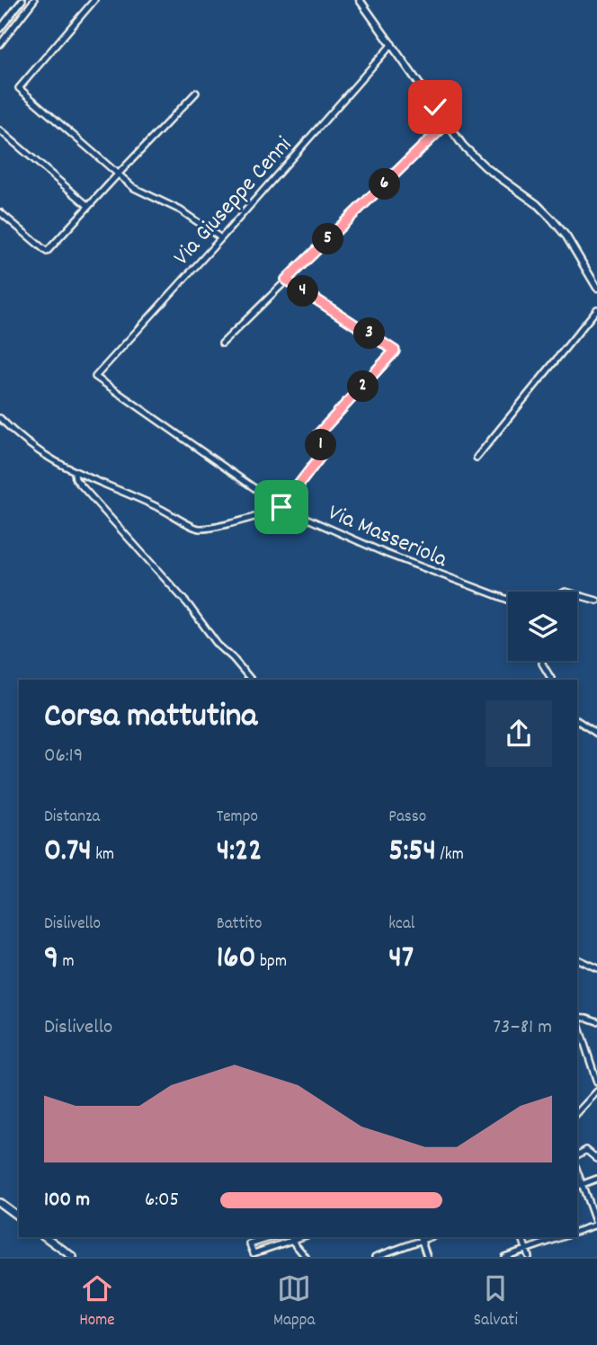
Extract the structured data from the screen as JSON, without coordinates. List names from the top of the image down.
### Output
{
  "streets": {
    "street": ["Via Giuseppe Cenni", "Via Masseriola"]
  },
  "crossings": [
    ["Via Giuseppe Cenni", "Via Masseriola"]
  ],
  "page": {
    "pins": [
      "6",
      "5",
      "4",
      "3",
      "2",
      "1"
    ],
    "heading": ["Corsa mattutina", "06:19"],
    "stats": [
      ["Distanza", "0.74 km"],
      ["Tempo", "4:22"],
      ["Passo", "5:54 /km"],
      ["Dislivello", "9 m"],
      ["Battito", "160 bpm"],
      ["kcal", "47"]
    ],
    "chart": ["Dislivello", "73–81 m"],
    "list": [
      {
        "name": "100 m",
        "note": "6:05"
      }
    ],
    "tabs": ["Home", "Mappa", "Salvati"]
  }
}
